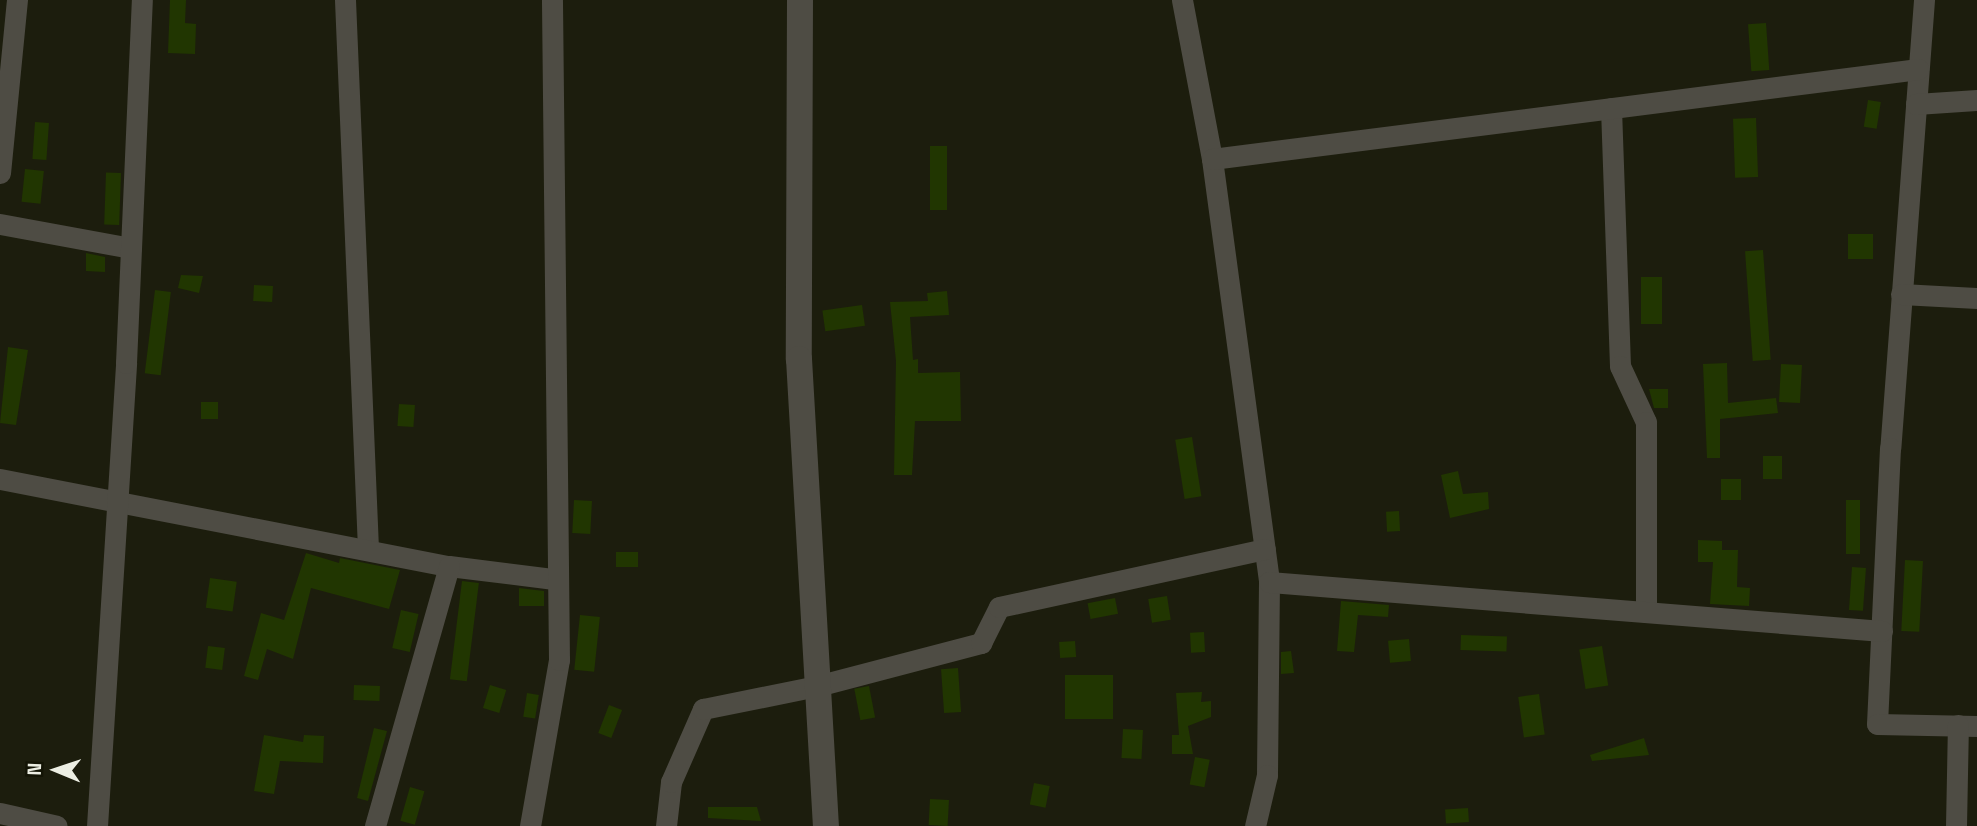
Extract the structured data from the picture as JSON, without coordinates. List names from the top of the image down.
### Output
{
  "north": "left"
}
